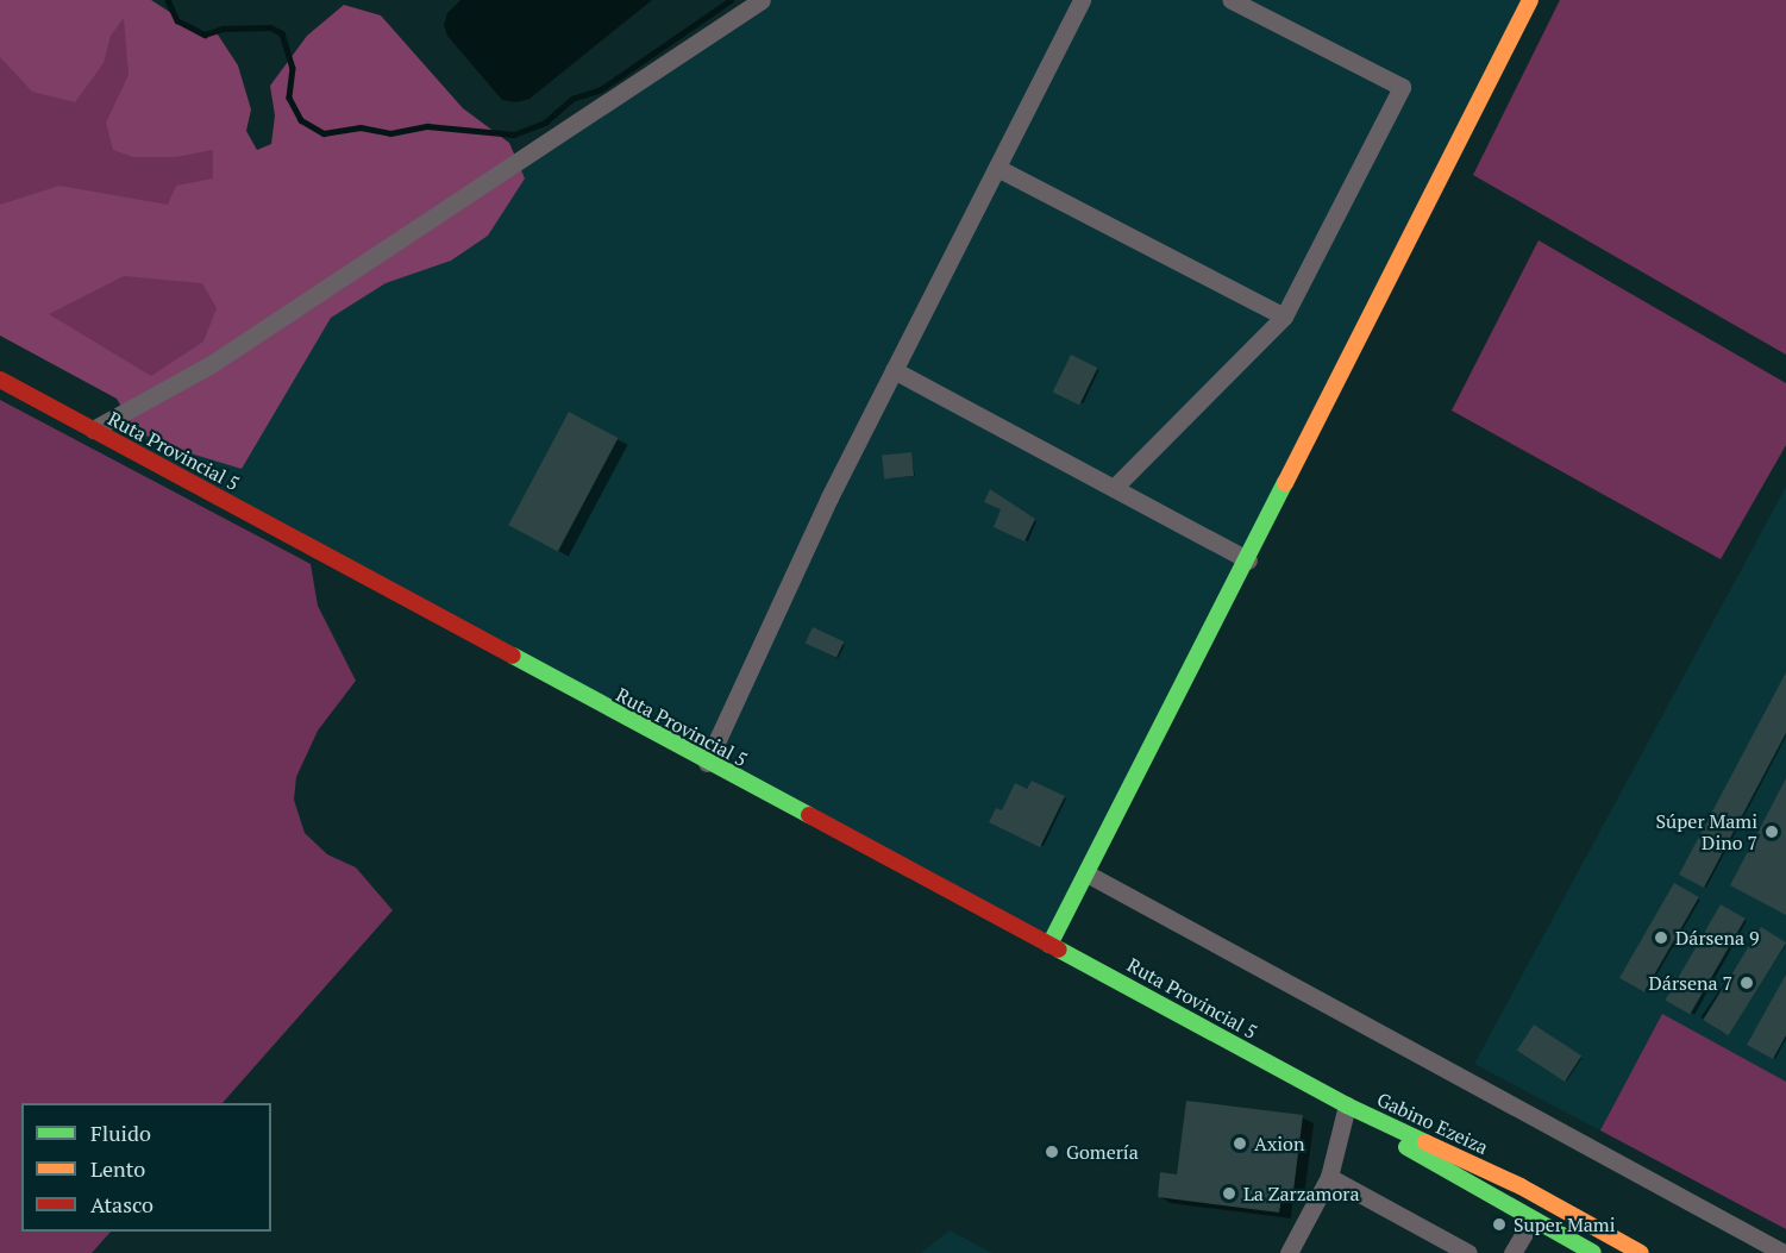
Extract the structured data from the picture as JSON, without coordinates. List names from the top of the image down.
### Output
{
  "streets": {
    "main road": ["Ruta Provincial 5", "Gabino Ezeiza"]
  },
  "crossings": [
    ["Ruta Provincial 5", "Gabino Ezeiza"]
  ],
  "places": [
    "Súper Mami Dino 7",
    "Dársena 9",
    "Dársena 7",
    "Axion",
    "Gomería",
    "La Zarzamora",
    "Super Mami"
  ],
  "legend": ["Fluido", "Lento", "Atasco"]
}
